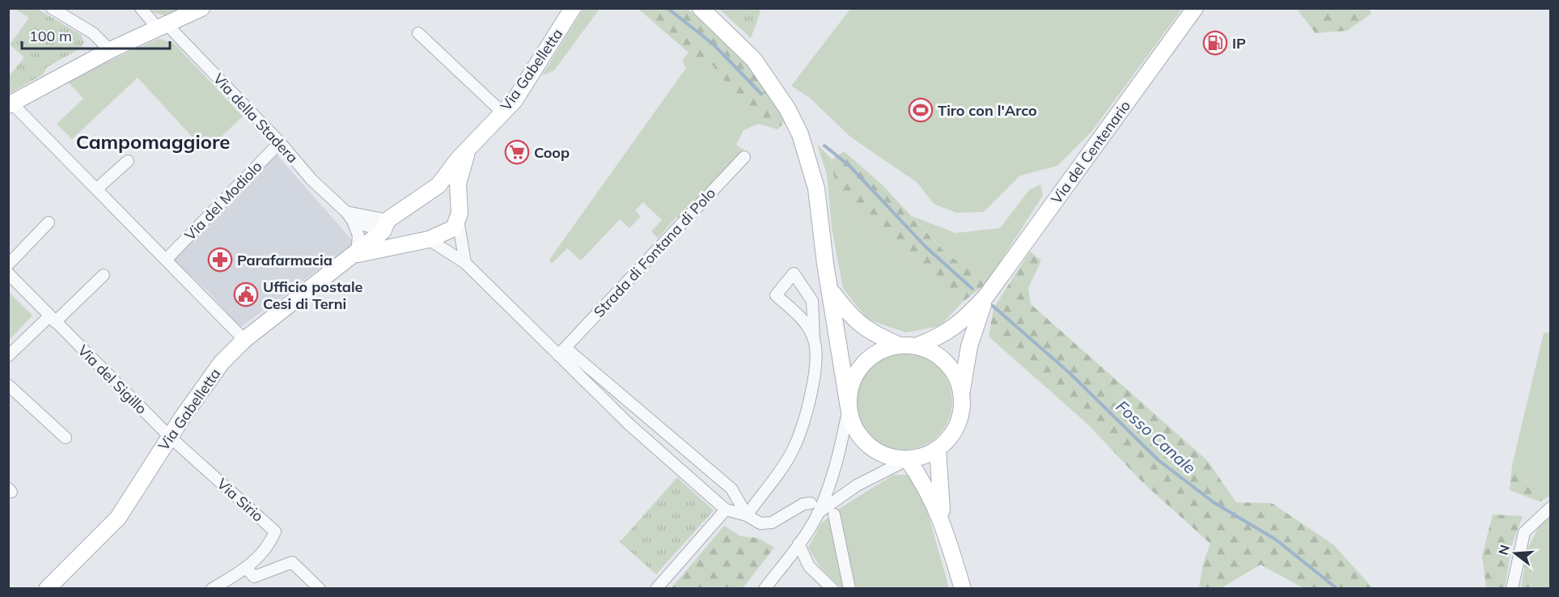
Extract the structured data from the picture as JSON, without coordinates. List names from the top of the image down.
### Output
{
  "streets": {
    "street": [
      "Via Gabelletta",
      "Via della Stadera",
      "Via del Centenario",
      "Via del Modiolo",
      "Strada di Fontana di Polo",
      "Via del Sigillo",
      "Via Sirio"
    ]
  },
  "crossings": [
    ["Via Gabelletta", "Via del Sigillo"],
    ["Via Gabelletta", "Via Sirio"],
    ["Via della Stadera", "Via del Modiolo"],
    ["Via del Sigillo", "Via Sirio"]
  ],
  "districts": ["Campomaggiore"],
  "water": ["Fosso Canale"],
  "places": {
    "fuel station": ["IP"],
    "sports": ["Tiro con l'Arco"],
    "supermarket": ["Coop"],
    "pharmacy": ["Parafarmacia"],
    "public building": ["Ufficio postale Cesi di Terni"]
  },
  "scale_bar": "100 m",
  "north": "left"
}
